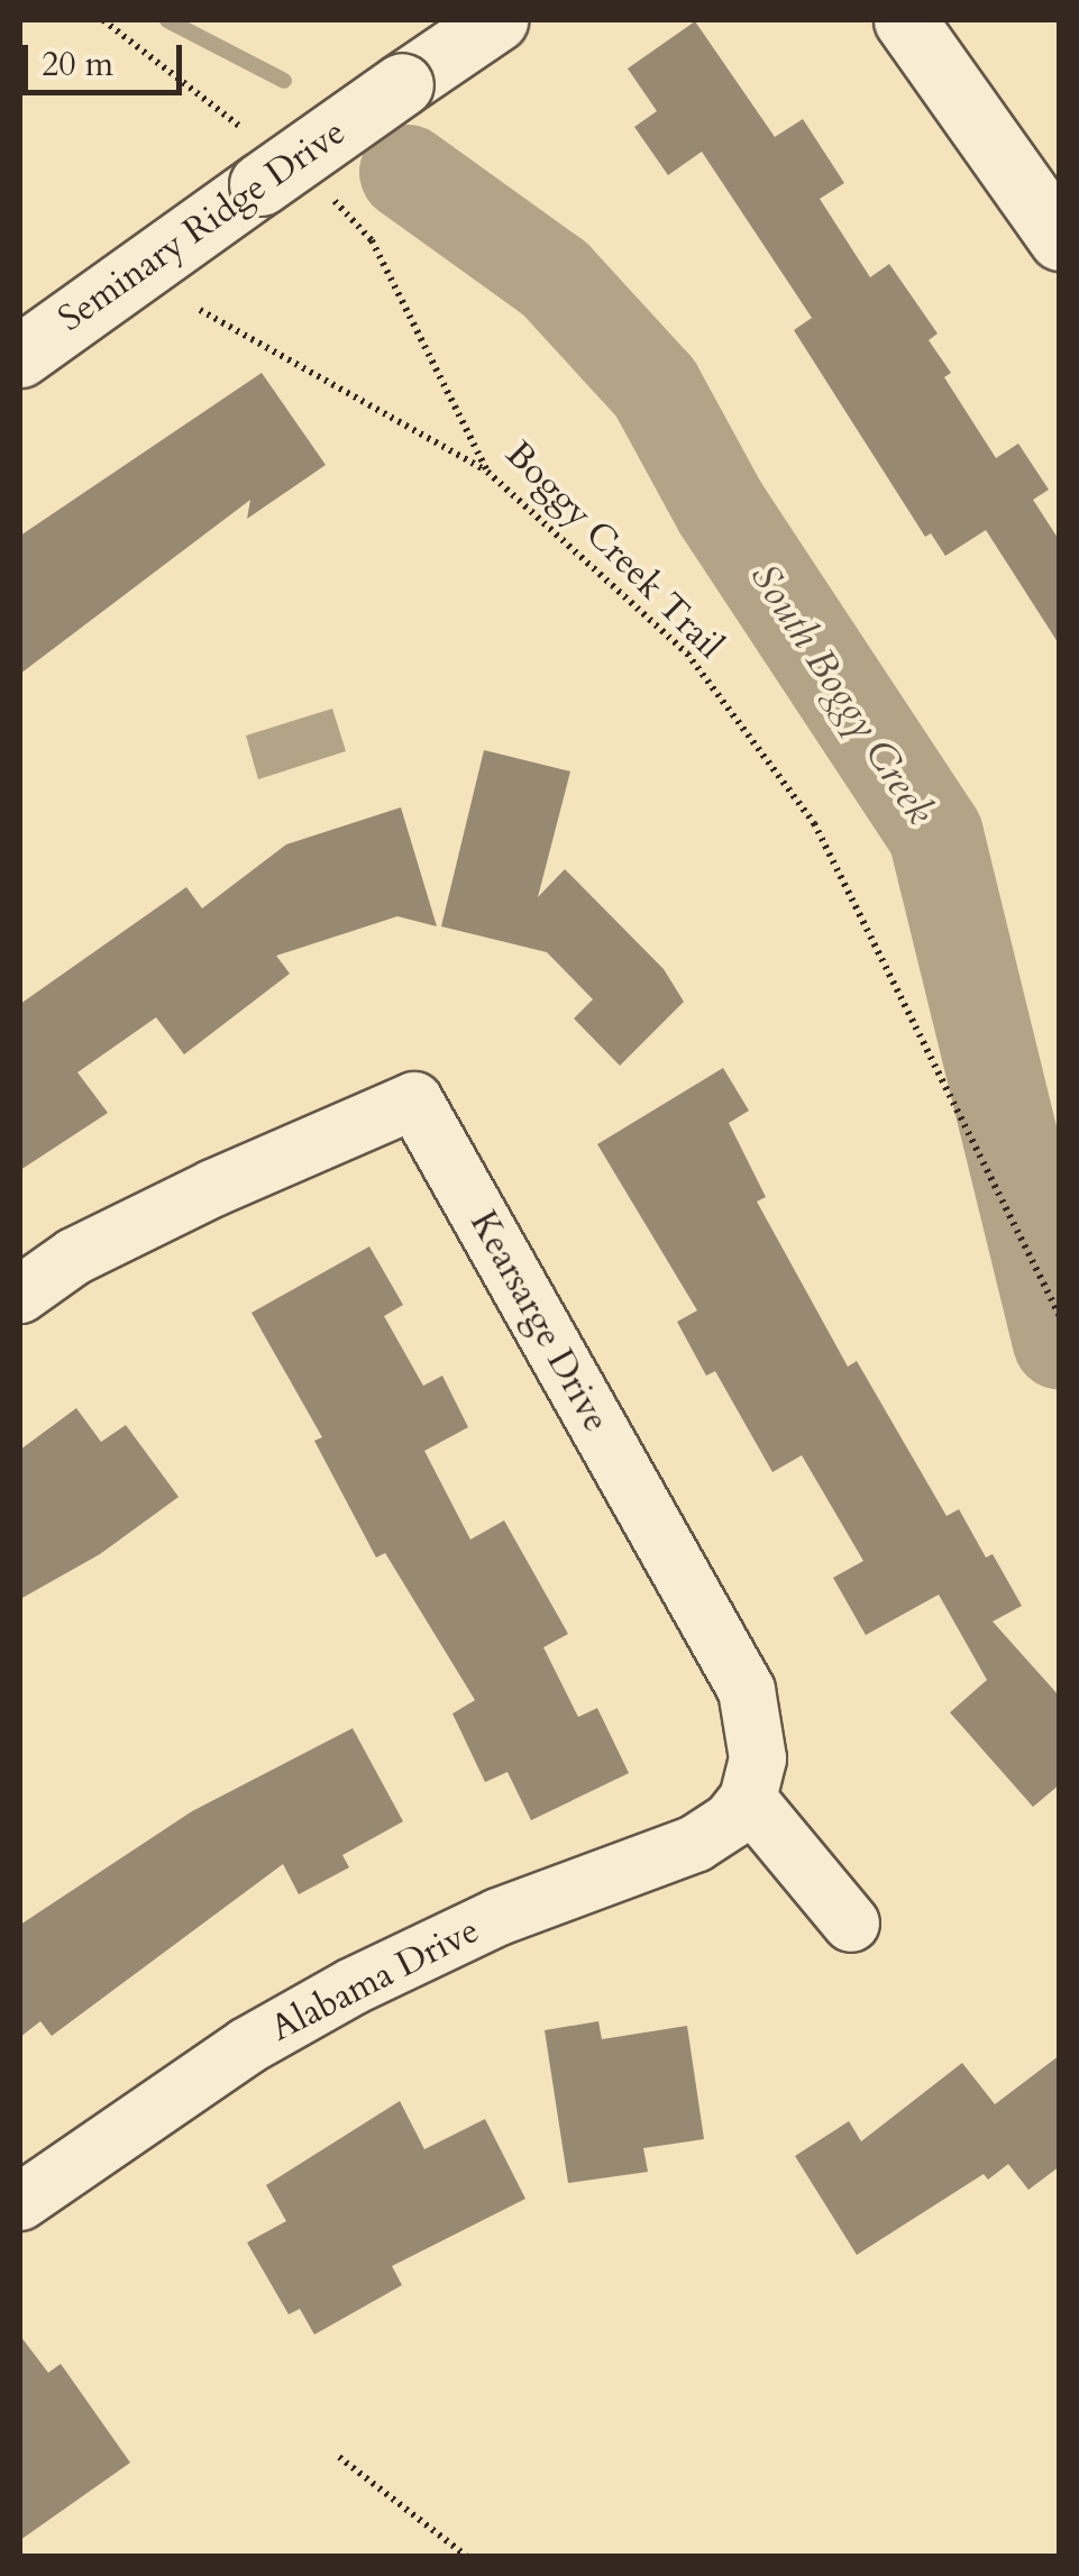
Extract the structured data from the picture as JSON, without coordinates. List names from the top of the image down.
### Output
{
  "streets": {
    "street": ["Seminary Ridge Drive", "Kearsarge Drive", "Alabama Drive"],
    "path": ["Boggy Creek Trail"]
  },
  "crossings": [
    ["Seminary Ridge Drive", "Boggy Creek Trail"],
    ["Kearsarge Drive", "Alabama Drive"]
  ],
  "water": ["South Boggy Creek"],
  "scale_bar": "20 m"
}
